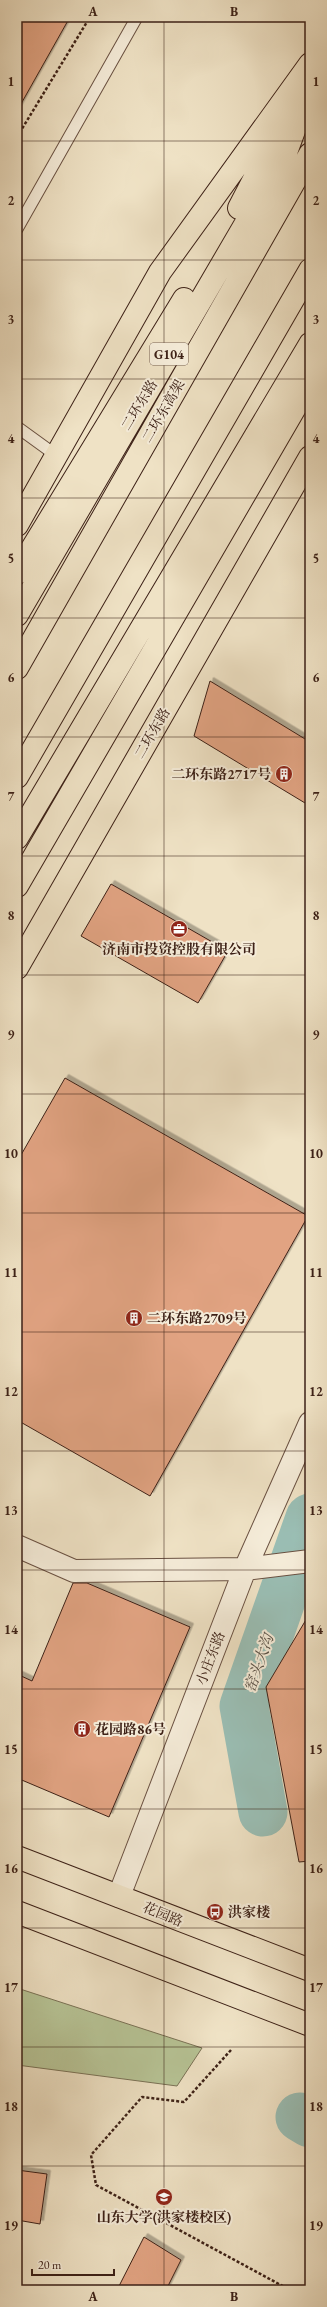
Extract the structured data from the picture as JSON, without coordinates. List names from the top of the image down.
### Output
{
  "streets": {
    "main road": [
      "G104",
      "二环东路",
      "二环东高架",
      "花园路"
    ],
    "street": ["小庄东路"]
  },
  "crossings": [
    ["小庄东路", "花园路"]
  ],
  "water": ["窑头大沟"],
  "places": {
    "building": ["二环东路2717号", "二环东路2709号", "花园路86号"],
    "office": ["济南市投资控股有限公司"],
    "bus stop": ["洪家楼"],
    "school or university": ["山东大学(洪家楼校区)"]
  },
  "scale_bar": "20 m",
  "grid": {
    "columns": ["A", "B"],
    "rows": [
      "1",
      "2",
      "3",
      "4",
      "5",
      "6",
      "7",
      "8",
      "9",
      "10",
      "11",
      "12",
      "13",
      "14",
      "15",
      "16",
      "17",
      "18",
      "19"
    ]
  }
}
